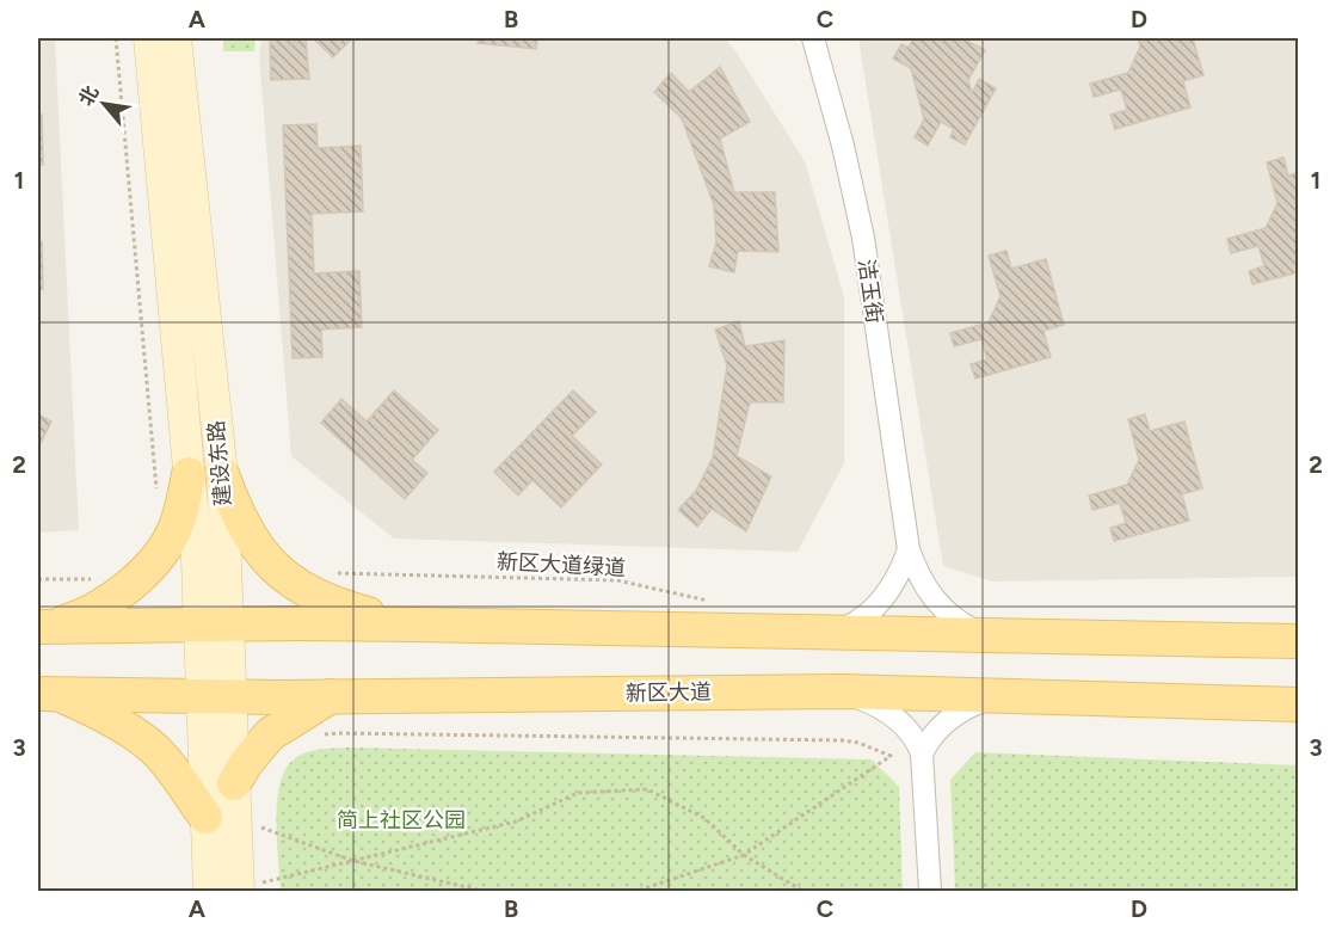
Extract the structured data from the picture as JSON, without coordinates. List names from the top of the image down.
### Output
{
  "streets": {
    "main road": ["建设东路", "新区大道"],
    "street": ["洁玉街"],
    "path": ["新区大道绿道"]
  },
  "crossings": [
    ["建设东路", "新区大道"]
  ],
  "parks": ["简上社区公园"],
  "north": "top left",
  "grid": {
    "columns": [
      "A",
      "B",
      "C",
      "D"
    ],
    "rows": ["1", "2", "3"]
  }
}
